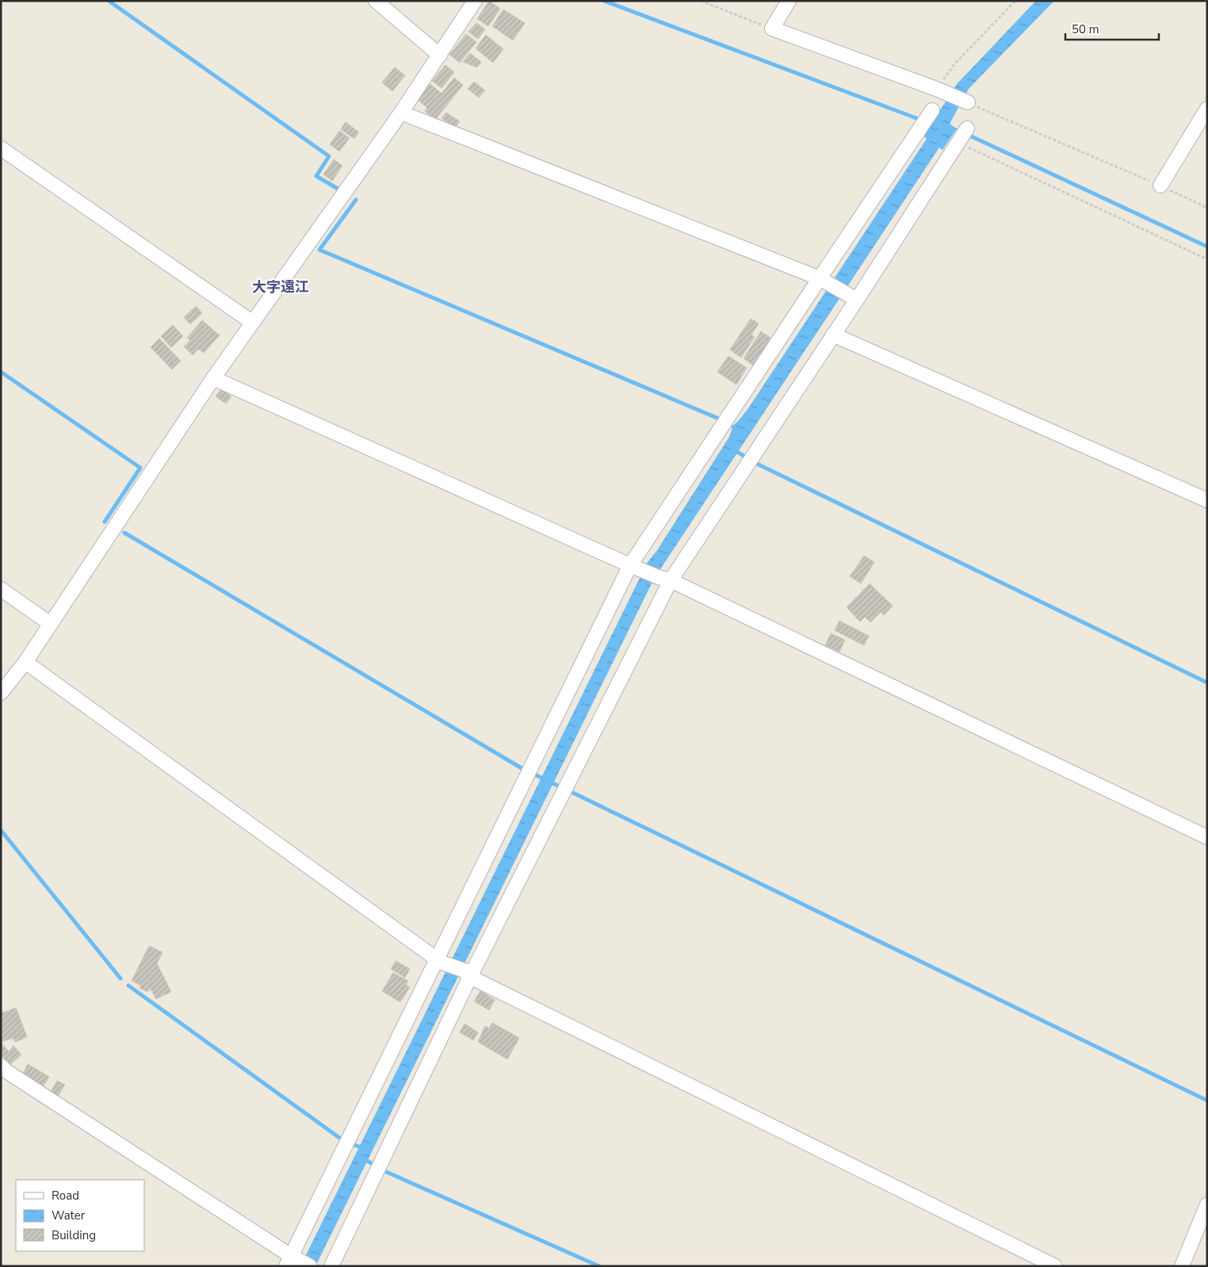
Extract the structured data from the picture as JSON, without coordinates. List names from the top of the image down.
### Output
{
  "districts": ["大字遠江"],
  "legend": ["Road", "Water", "Building"],
  "scale_bar": "50 m"
}
